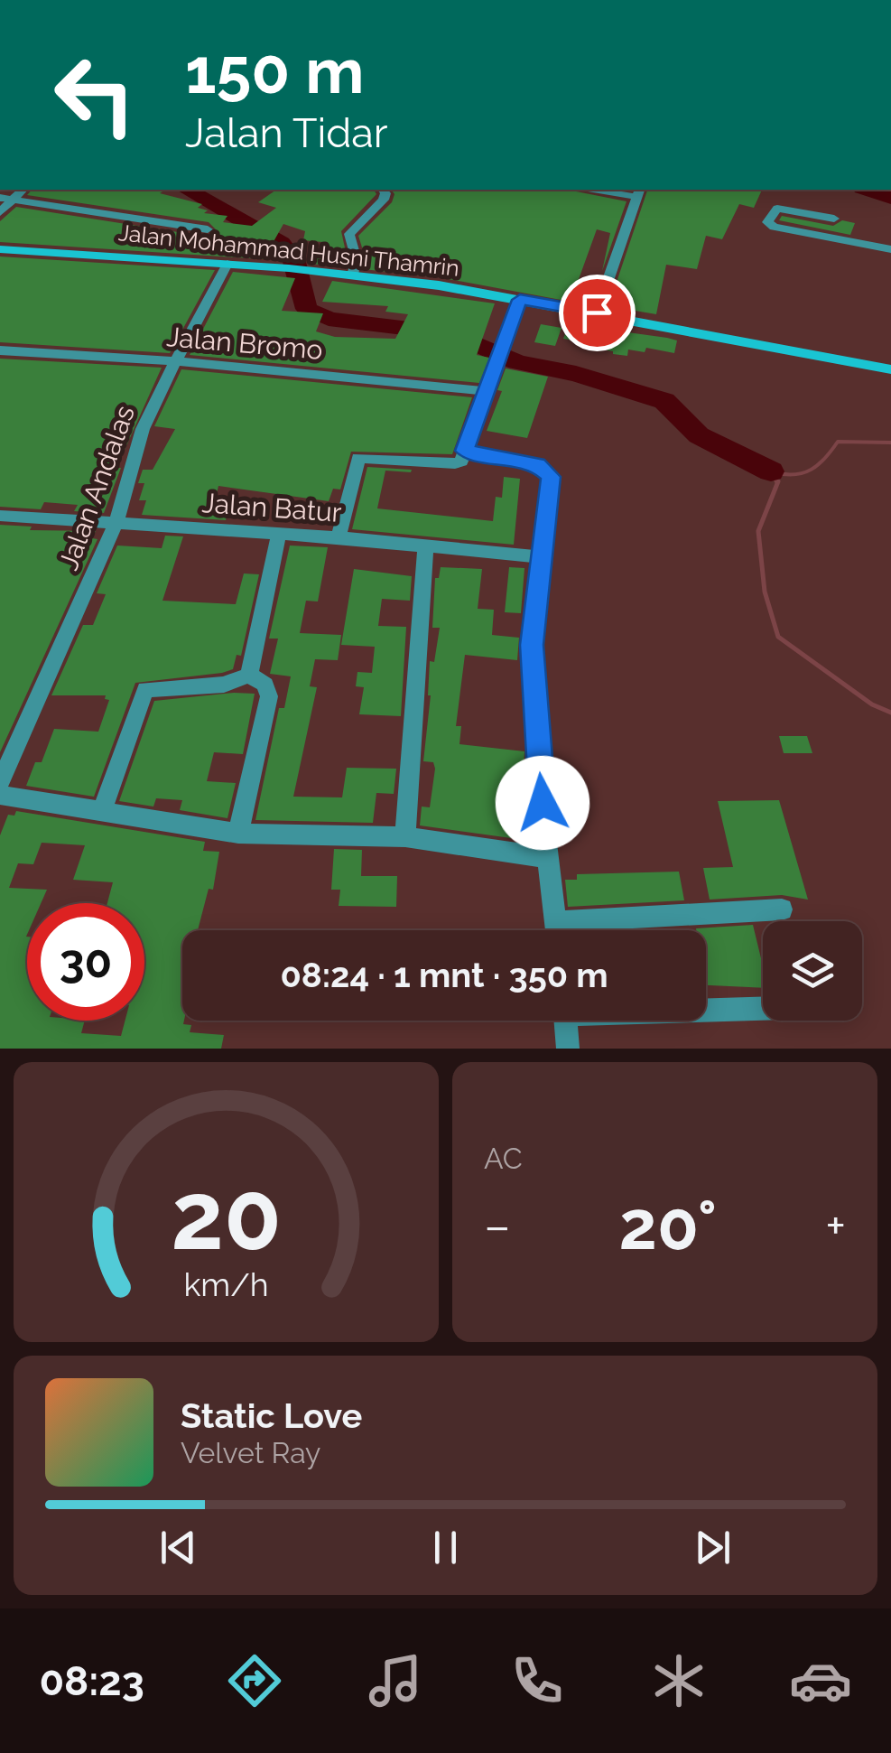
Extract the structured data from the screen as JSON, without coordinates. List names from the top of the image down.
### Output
{
  "streets": {
    "street": [
      "Jalan Mohammad Husni Thamrin",
      "Jalan Bromo",
      "Jalan Andalas",
      "Jalan Batur"
    ]
  },
  "crossings": [
    ["Jalan Mohammad Husni Thamrin", "Jalan Andalas"],
    ["Jalan Bromo", "Jalan Andalas"],
    ["Jalan Andalas", "Jalan Batur"]
  ],
  "page": {
    "turn": ["150 m", "Jalan Tidar"],
    "limit": "30",
    "trip": "08:24 · 1 mnt · 350 m",
    "tile": "AC",
    "heat": ["−", "20°", "+"],
    "song": ["Static Love", "Velvet Ray"],
    "tabs": "08:23",
    "gauge": ["20", "km/h"]
  }
}
